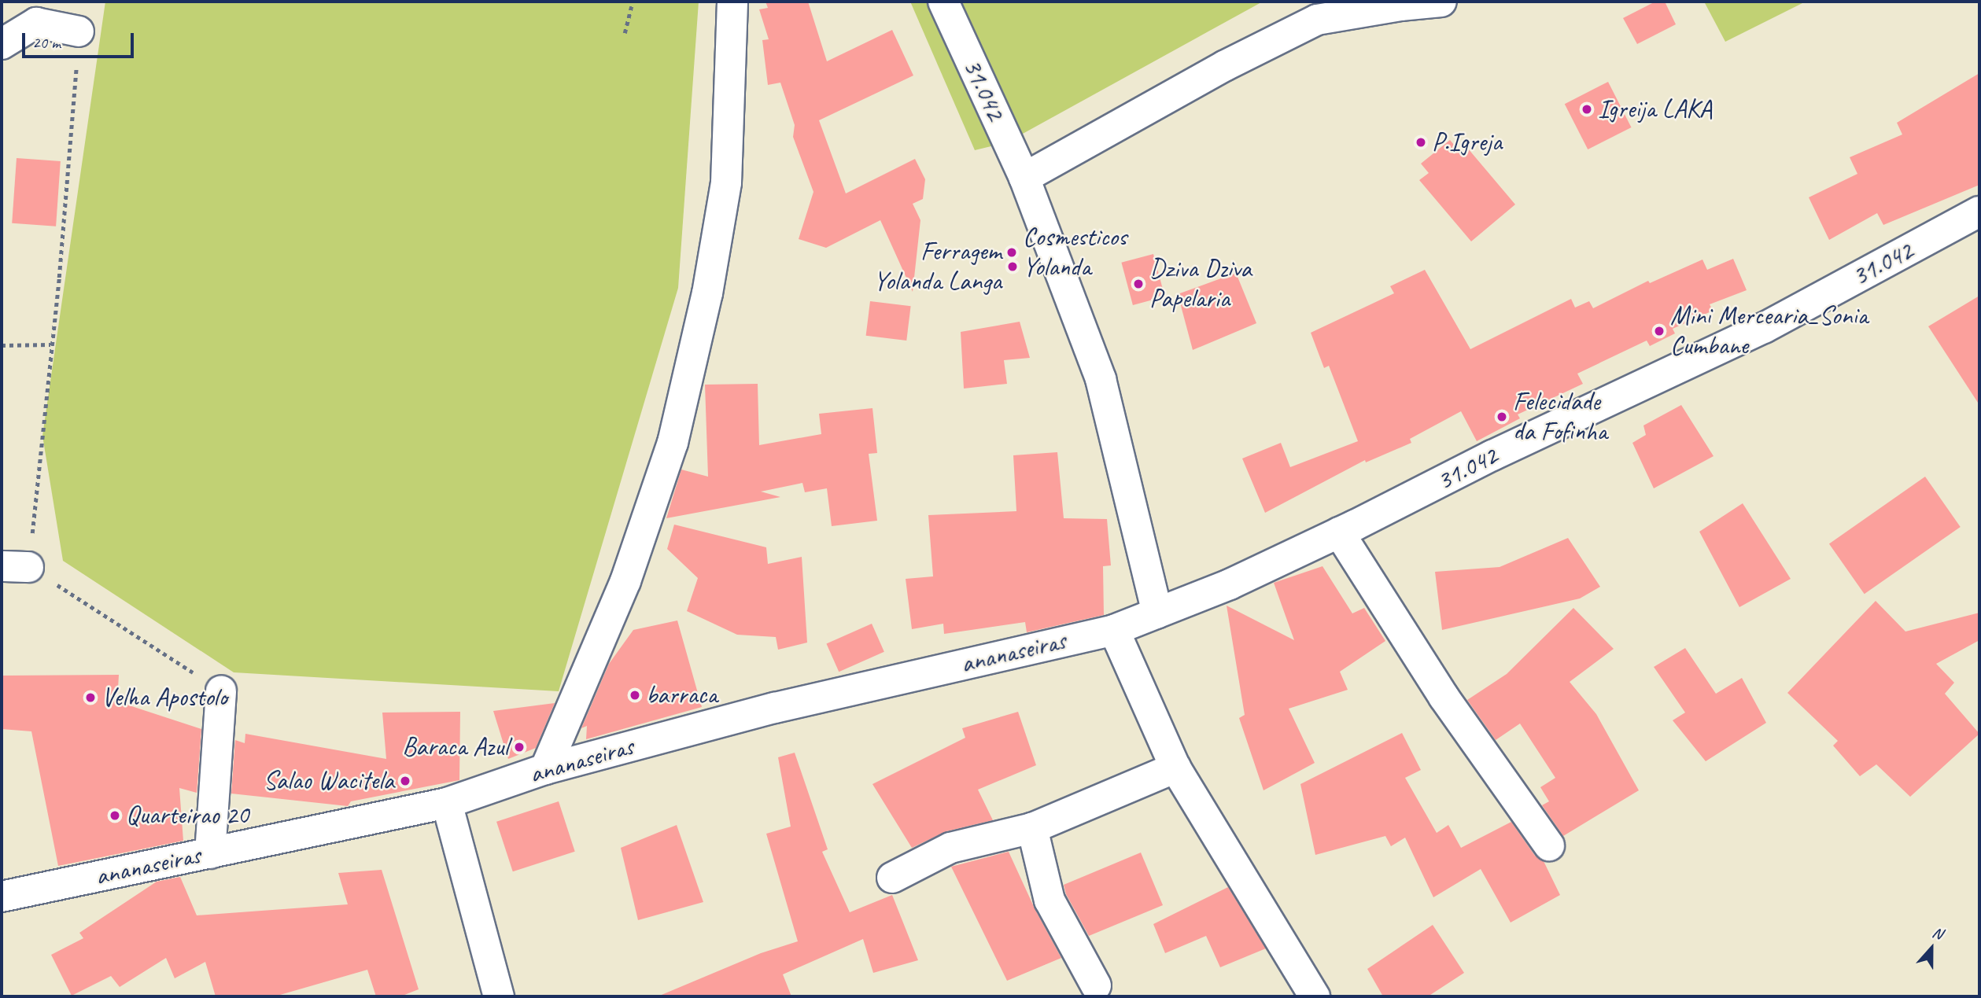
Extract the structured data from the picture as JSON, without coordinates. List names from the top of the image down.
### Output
{
  "streets": {
    "street": ["31.042", "ananaseiras"]
  },
  "crossings": [
    ["31.042", "ananaseiras"]
  ],
  "places": [
    "Igreija LAKA",
    "P.Igreja",
    "Cosmesticos Yolanda",
    "Ferragem Yolanda Langa",
    "Dziva Dziva Papelaria",
    "Mini Mercearia_Sonia Cumbane",
    "Felecidade da Fofinha",
    "barraca",
    "Velha Apostolo",
    "Baraca Azul",
    "Salao Wacitela",
    "Quarteirao 20"
  ],
  "scale_bar": "20 m",
  "north": "top"
}
